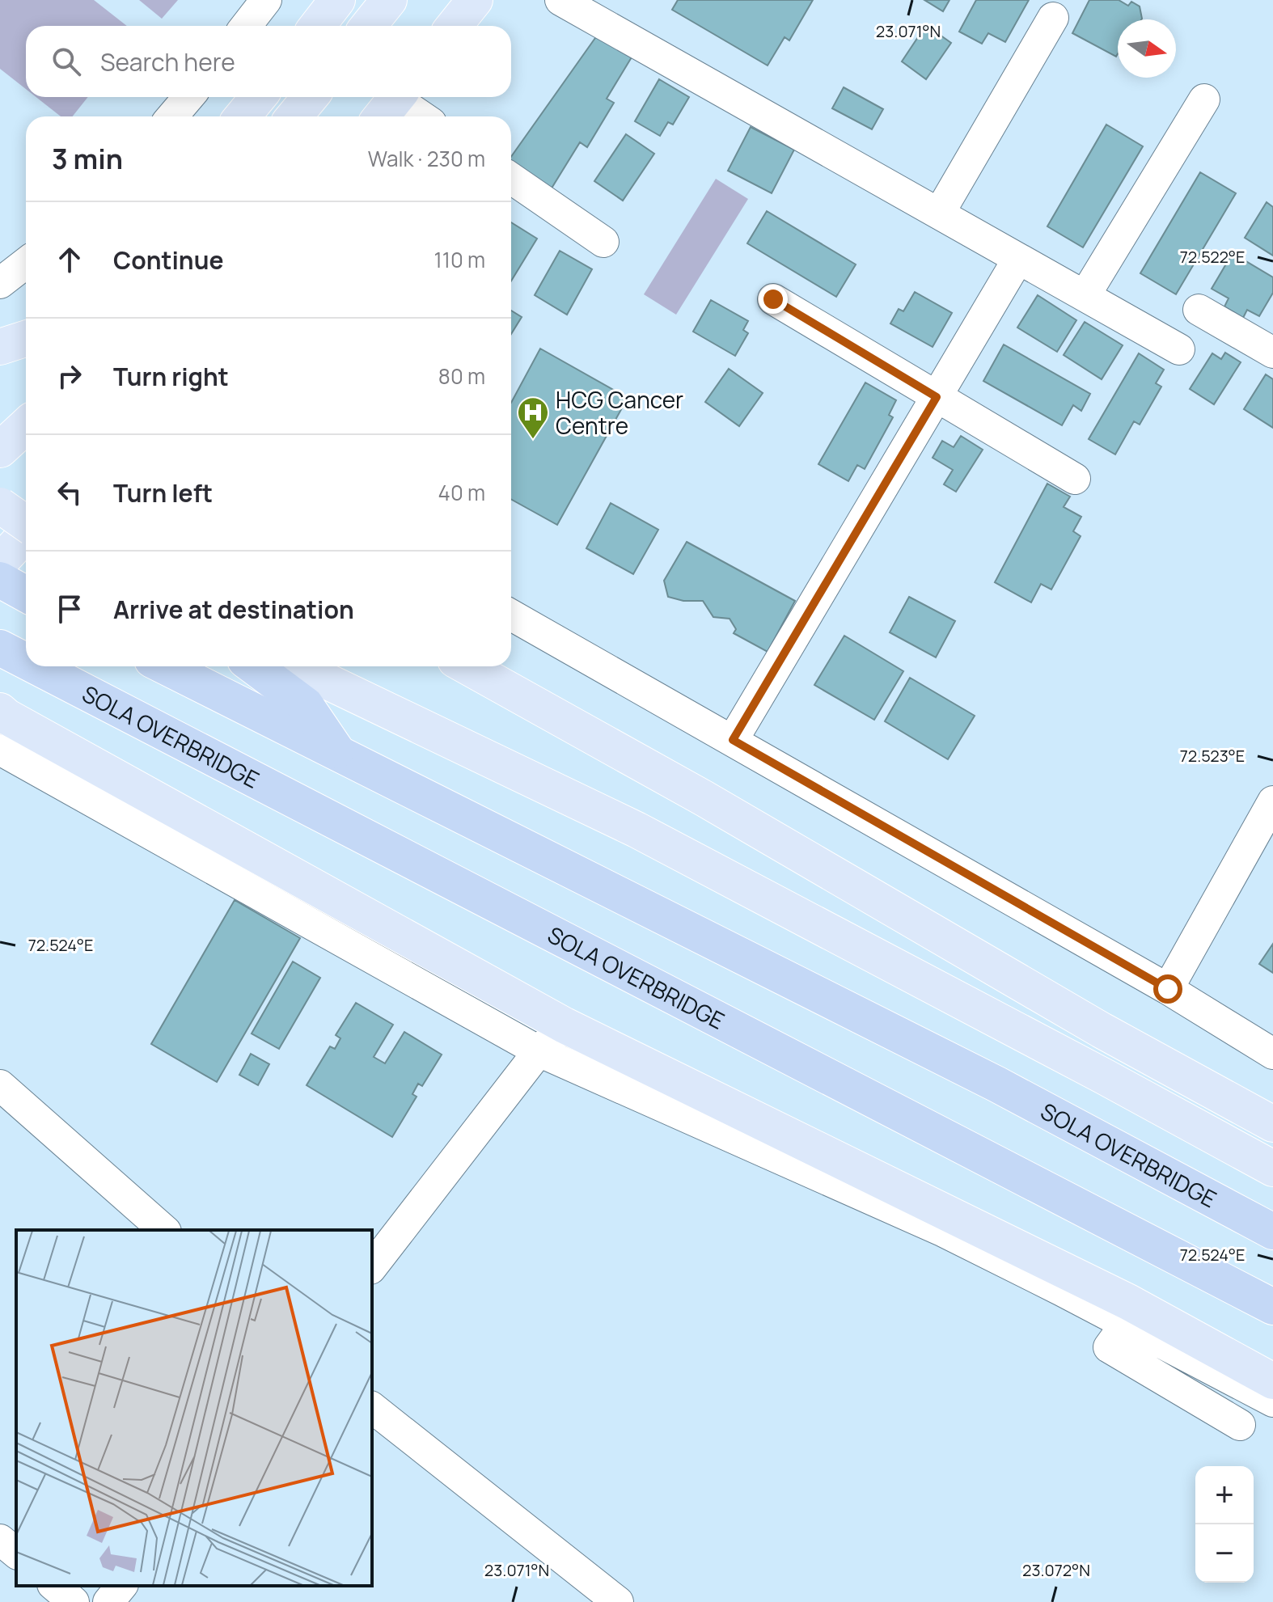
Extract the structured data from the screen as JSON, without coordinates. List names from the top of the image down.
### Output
{
  "streets": {
    "highway": ["SOLA OVERBRIDGE"]
  },
  "places": {
    "hospital": ["HCG Cancer Centre"]
  },
  "north": "right",
  "page": {
    "search": "Search here",
    "heading": ["3 min", "Walk · 230 m"],
    "list": [
      ["Continue", "110 m"],
      ["Turn right", "80 m"],
      ["Turn left", "40 m"],
      "Arrive at destination"
    ],
    "map_buttons": ["+", "−"]
  },
  "coordinates": [
    "23.071°N",
    "72.522°E",
    "72.523°E",
    "72.524°E",
    "23.072°N"
  ]
}
